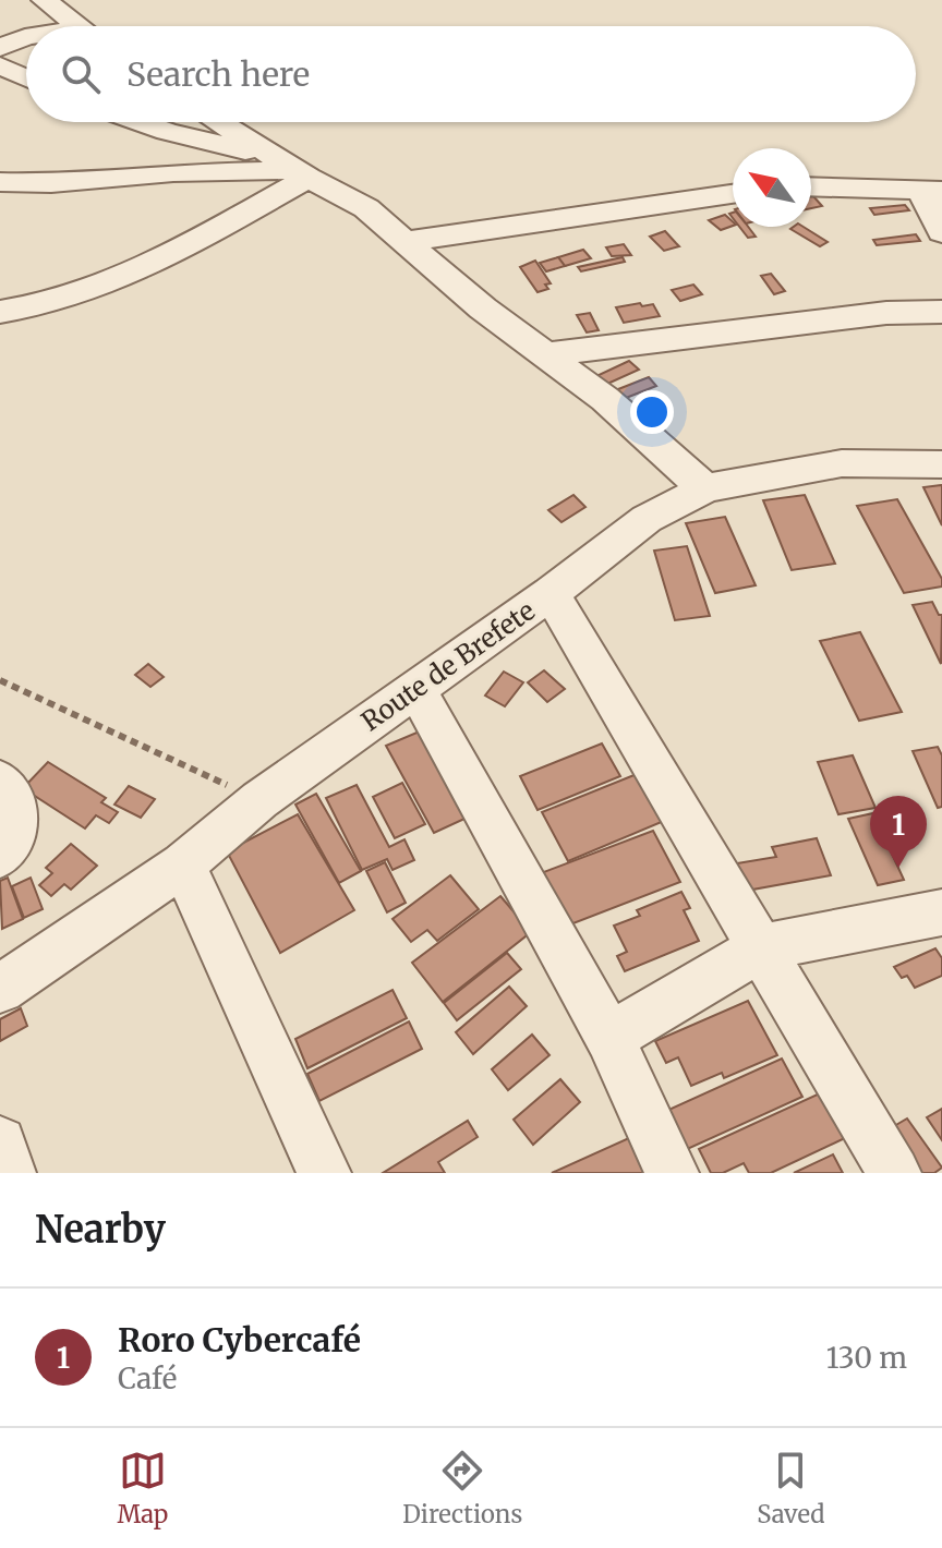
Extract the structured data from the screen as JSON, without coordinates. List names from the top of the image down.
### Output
{
  "streets": {
    "street": ["Route de Brefete"]
  },
  "north": "top left",
  "page": {
    "search": "Search here",
    "pins": "1",
    "heading": "Nearby",
    "list": [
      {
        "mark": "1",
        "name": "Roro Cybercafé",
        "note": "Café",
        "value": "130 m"
      }
    ],
    "nav": ["Map", "Directions", "Saved"]
  }
}
